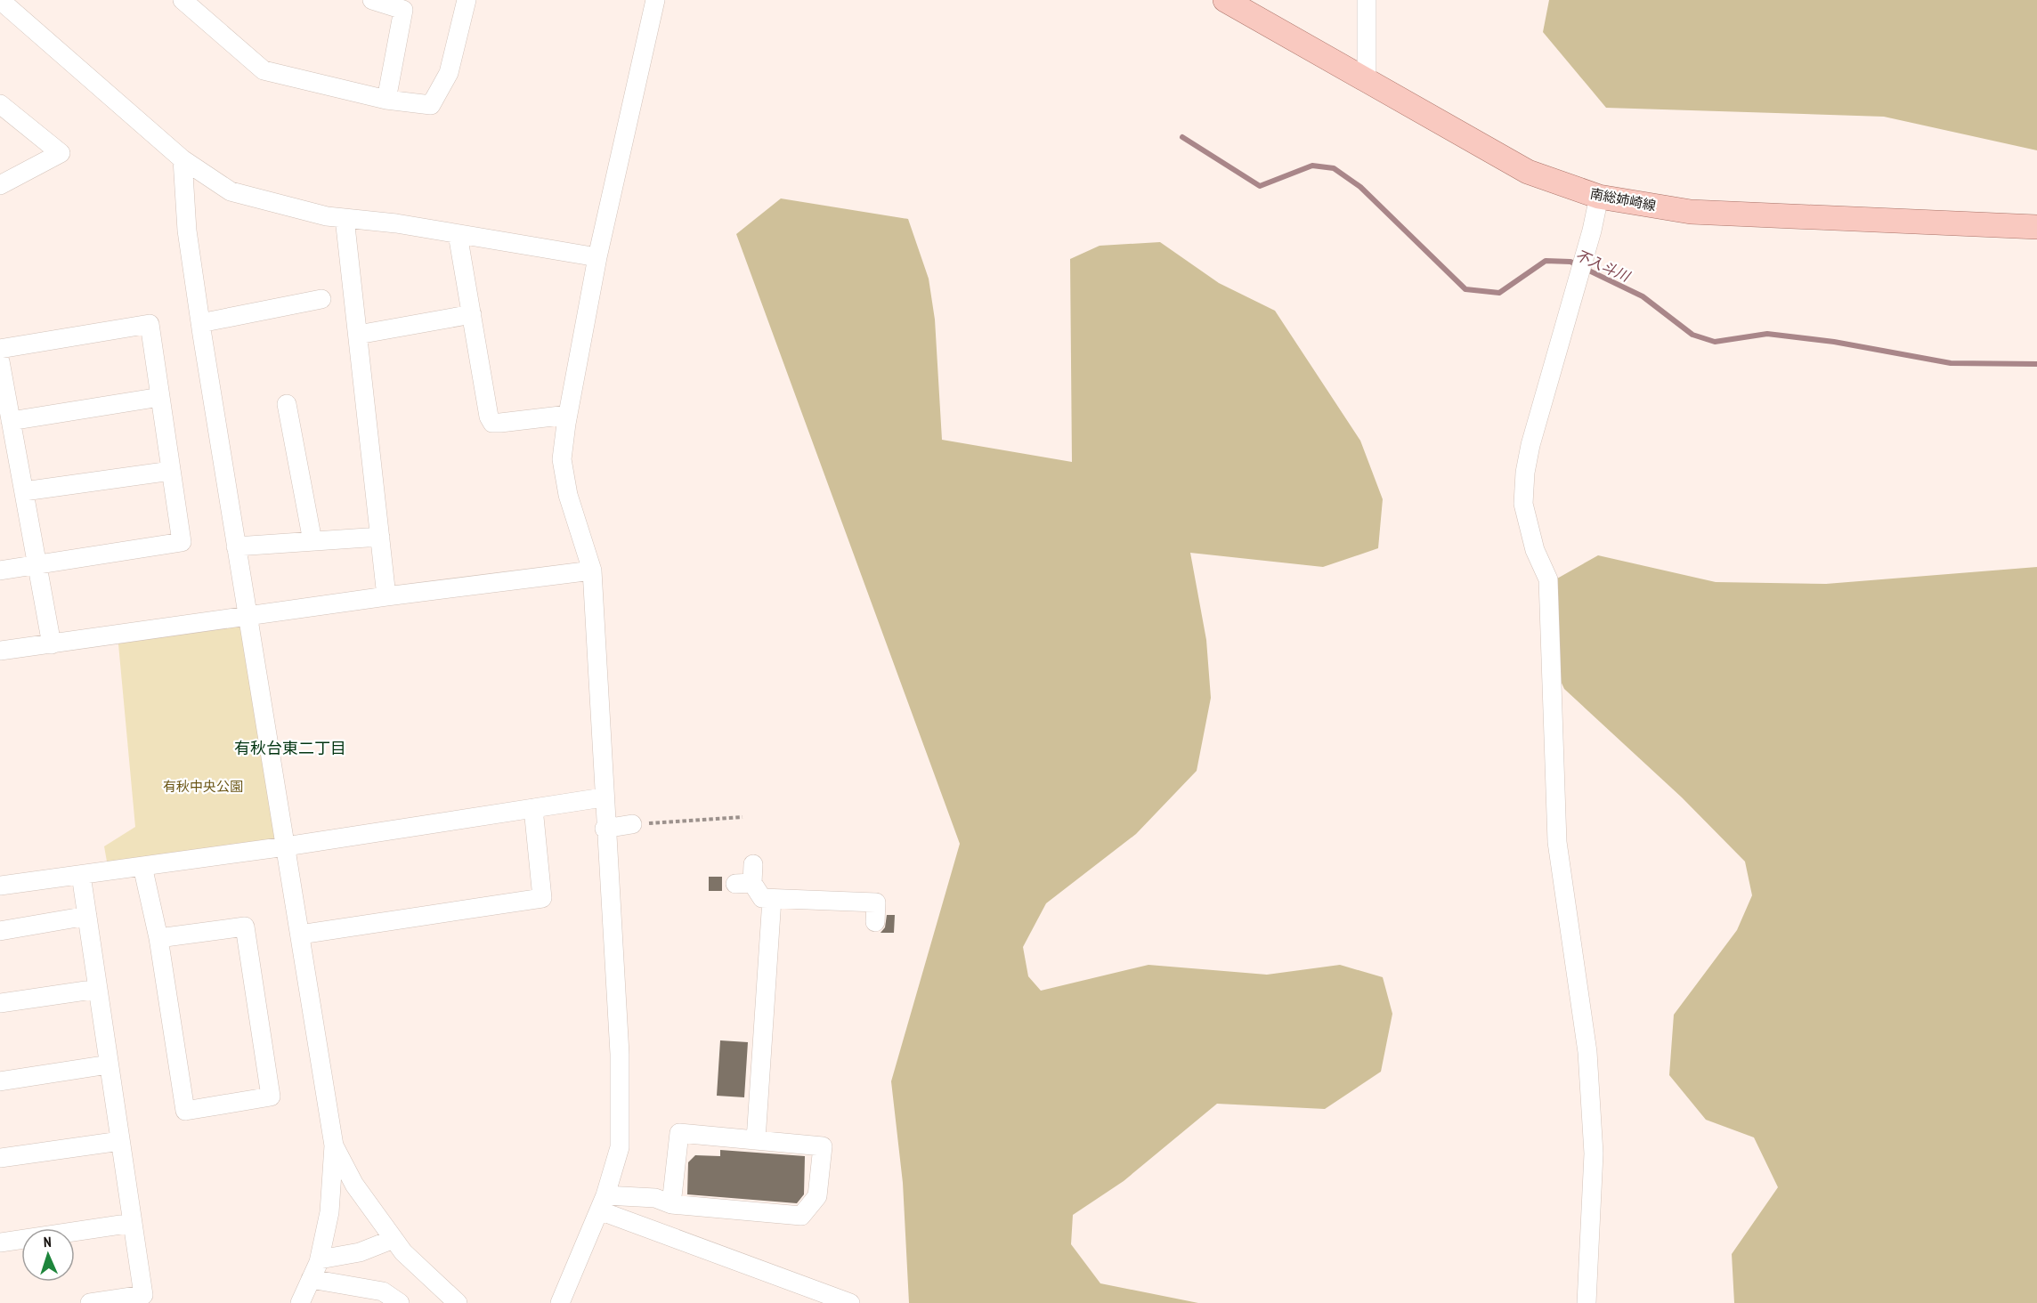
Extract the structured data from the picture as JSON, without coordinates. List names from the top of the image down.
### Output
{
  "streets": {
    "main road": ["南総姉崎線"]
  },
  "districts": ["有秋台東二丁目"],
  "water": ["不入斗川"],
  "parks": ["有秋中央公園"],
  "north": "top"
}
